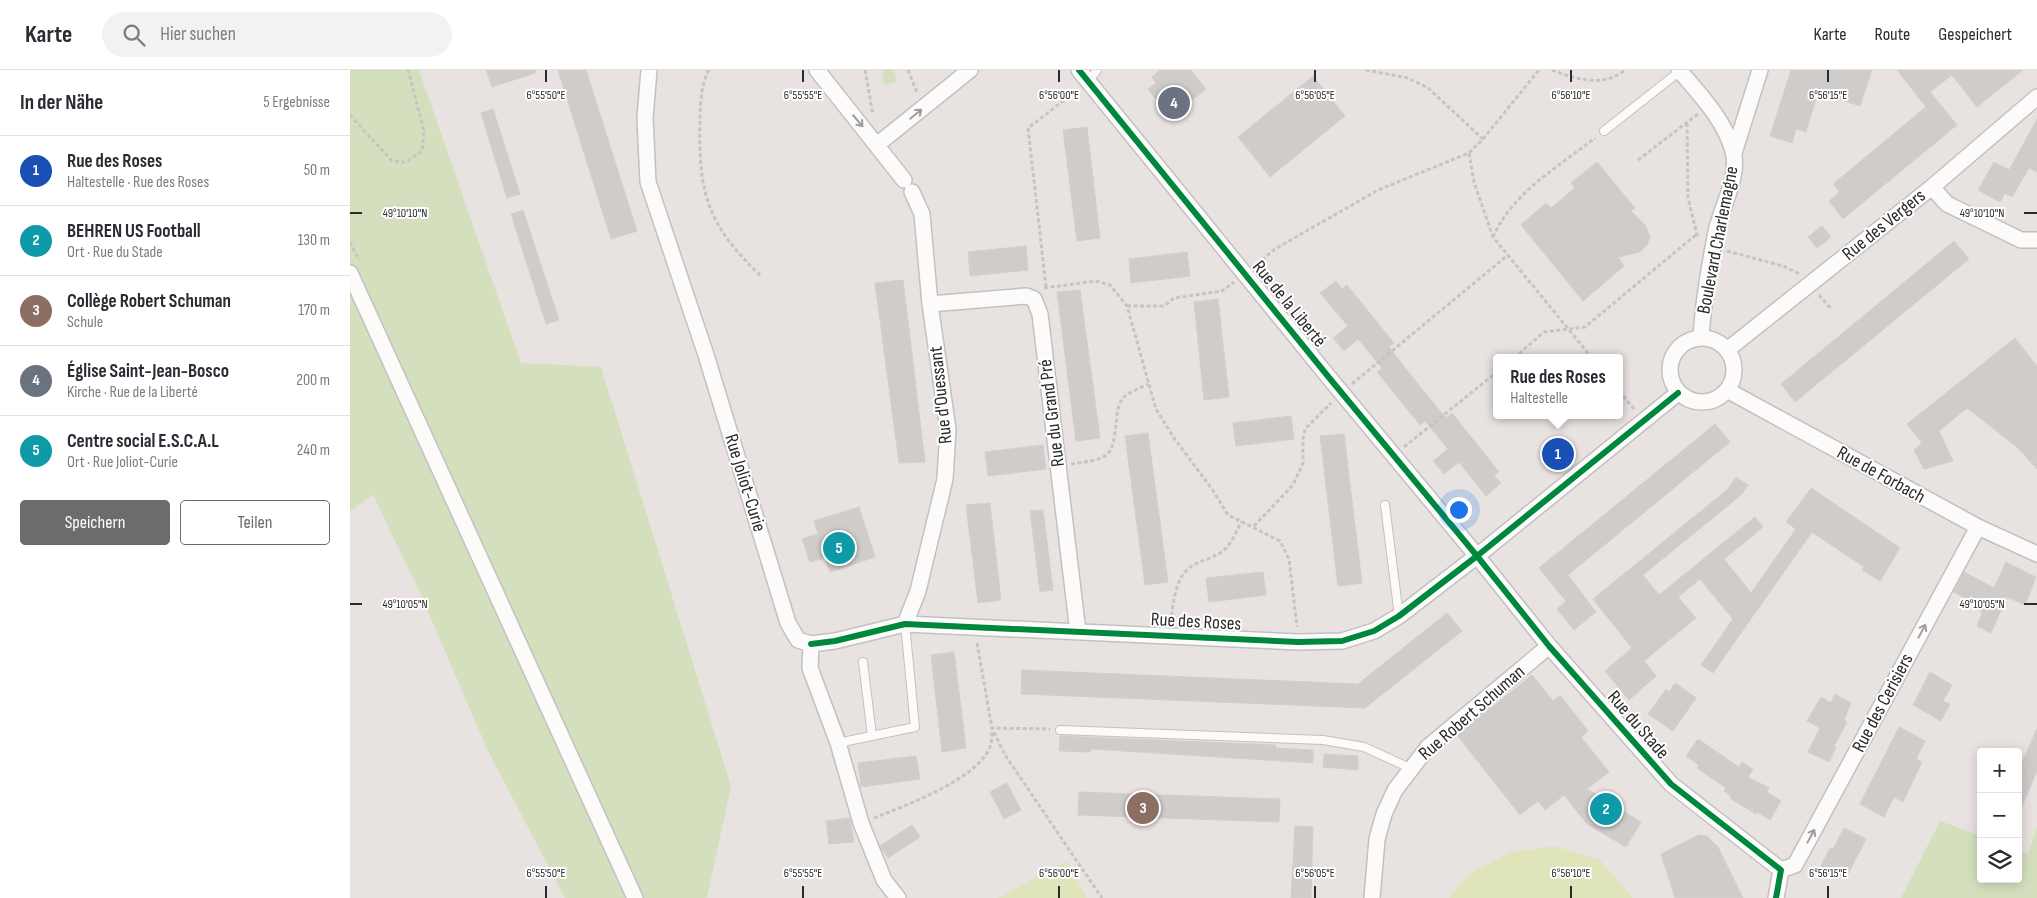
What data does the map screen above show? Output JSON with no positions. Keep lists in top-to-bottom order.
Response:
{
  "streets": {
    "street": [
      "Rue des Vergers",
      "Boulevard Charlemagne",
      "Rue de la Liberté",
      "Rue d'Ouessant",
      "Rue du Grand Pré",
      "Rue de Forbach",
      "Rue Joliot-Curie",
      "Rue des Roses",
      "Rue des Cerisiers",
      "Rue Robert Schuman",
      "Rue du Stade"
    ]
  },
  "crossings": [
    ["Rue des Vergers", "Boulevard Charlemagne"],
    ["Rue des Vergers", "Rue de Forbach"],
    ["Rue des Vergers", "Rue des Roses"],
    ["Boulevard Charlemagne", "Rue de Forbach"],
    ["Boulevard Charlemagne", "Rue des Roses"],
    ["Rue de la Liberté", "Rue des Roses"],
    ["Rue de la Liberté", "Rue du Stade"],
    ["Rue d'Ouessant", "Rue des Roses"],
    ["Rue du Grand Pré", "Rue des Roses"],
    ["Rue de Forbach", "Rue des Roses"],
    ["Rue de Forbach", "Rue des Cerisiers"],
    ["Rue Joliot-Curie", "Rue des Roses"],
    ["Rue des Roses", "Rue du Stade"],
    ["Rue des Cerisiers", "Rue du Stade"],
    ["Rue Robert Schuman", "Rue du Stade"]
  ],
  "one_way": ["Rue des Cerisiers"],
  "page": {
    "header": "Karte",
    "search": "Hier suchen",
    "nav": ["Karte", "Route", "Gespeichert"],
    "heading": ["In der Nähe", "5 Ergebnisse"],
    "pins": [
      "4",
      "1",
      "5",
      "3",
      "2"
    ],
    "list": [
      {
        "mark": "1",
        "name": "Rue des Roses",
        "note": "Haltestelle · Rue des Roses",
        "value": "50 m"
      },
      {
        "mark": "2",
        "name": "BEHREN US Football",
        "note": "Ort · Rue du Stade",
        "value": "130 m"
      },
      {
        "mark": "3",
        "name": "Collège Robert Schuman",
        "note": "Schule",
        "value": "170 m"
      },
      {
        "mark": "4",
        "name": "Église Saint-Jean-Bosco",
        "note": "Kirche · Rue de la Liberté",
        "value": "200 m"
      },
      {
        "mark": "5",
        "name": "Centre social E.S.C.A.L",
        "note": "Ort · Rue Joliot-Curie",
        "value": "240 m"
      }
    ],
    "popup": ["Rue des Roses", "Haltestelle"],
    "buttons": ["Speichern", "Teilen"],
    "map_buttons": ["+", "−"]
  },
  "coordinates": [
    "6°55'50\"E",
    "6°55'55\"E",
    "6°56'00\"E",
    "6°56'05\"E",
    "6°56'10\"E",
    "6°56'15\"E",
    "49°10'10\"N",
    "49°10'05\"N"
  ]
}
